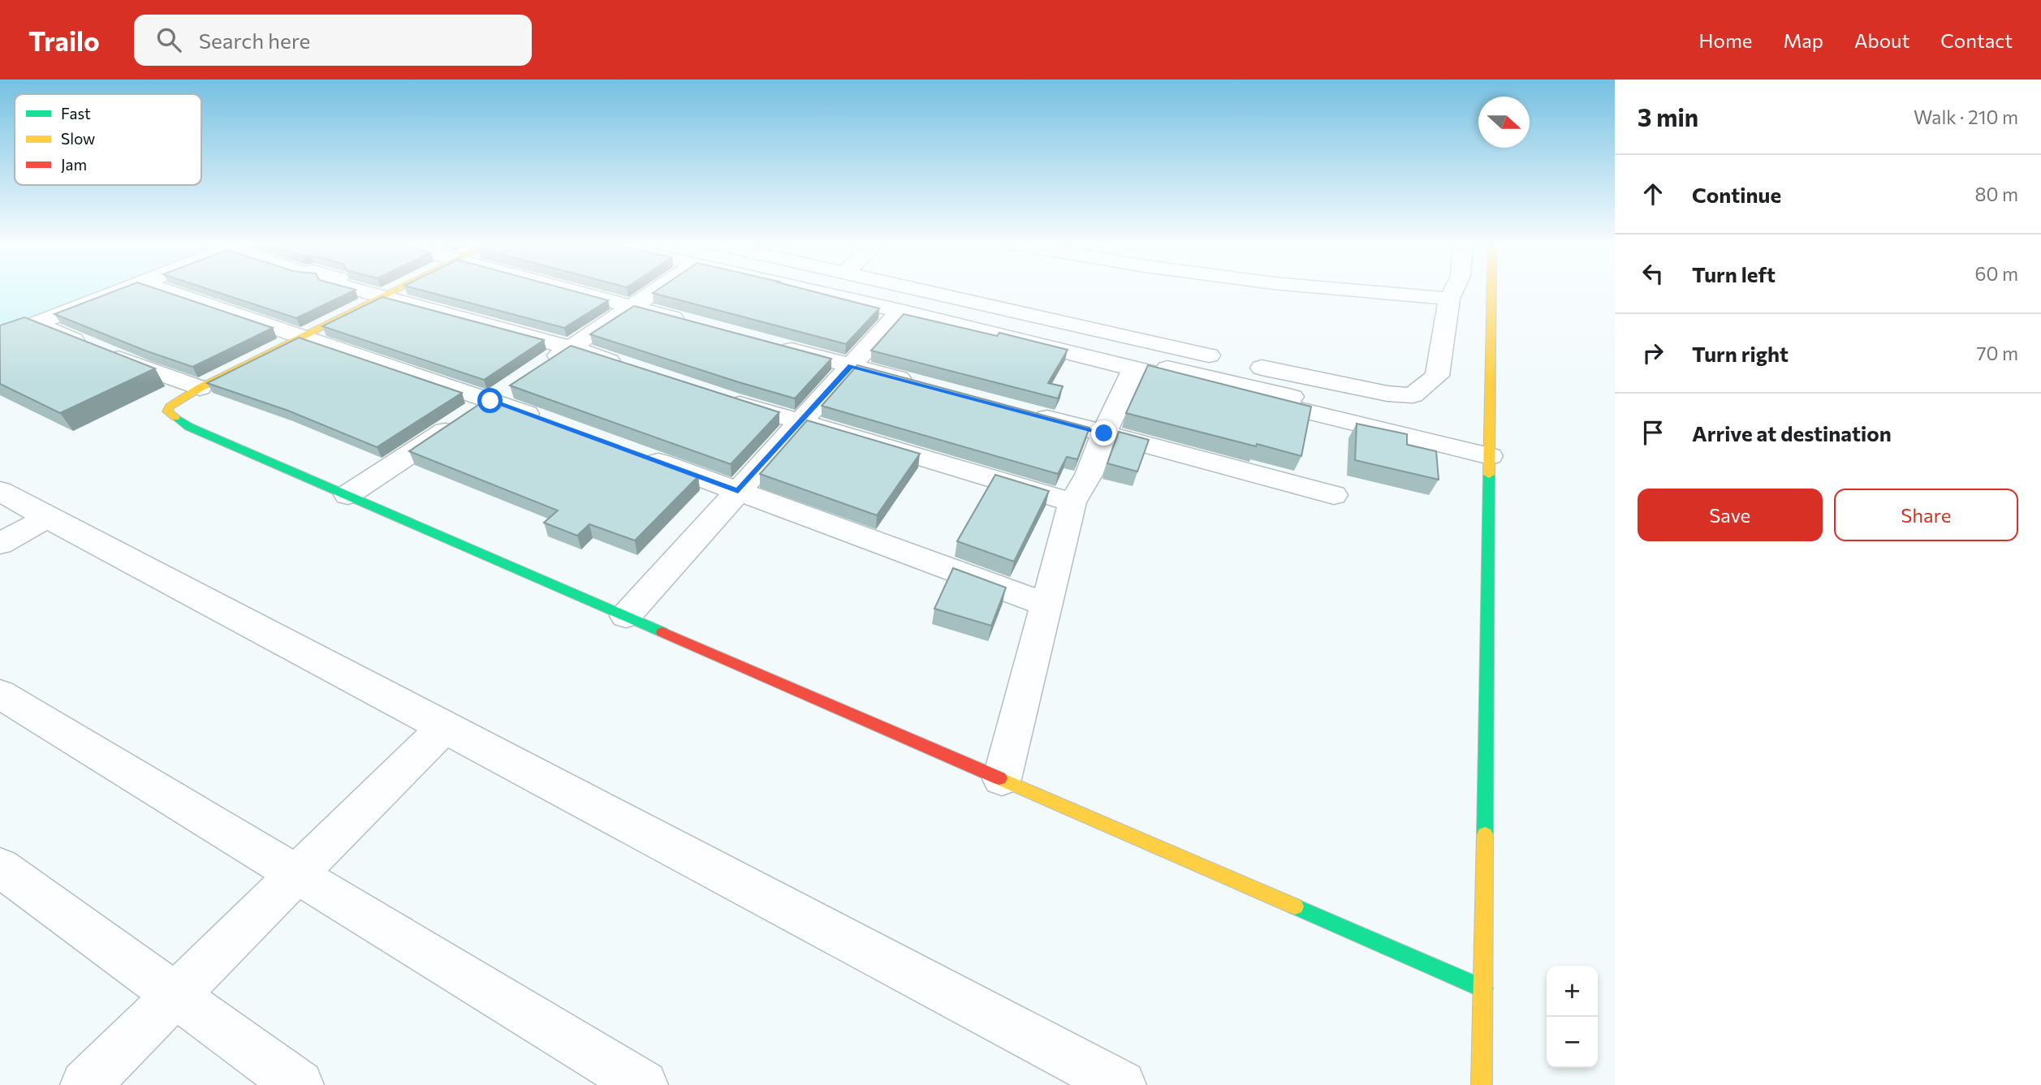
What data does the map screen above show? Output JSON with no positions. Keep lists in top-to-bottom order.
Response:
{
  "legend": ["Fast", "Slow", "Jam"],
  "north": "right",
  "page": {
    "header": "Trailo",
    "search": "Search here",
    "nav": [
      "Home",
      "Map",
      "About",
      "Contact"
    ],
    "heading": ["3 min", "Walk · 210 m"],
    "list": [
      ["Continue", "80 m"],
      ["Turn left", "60 m"],
      ["Turn right", "70 m"],
      "Arrive at destination"
    ],
    "buttons": ["Save", "Share"],
    "map_buttons": ["+", "−"]
  }
}
